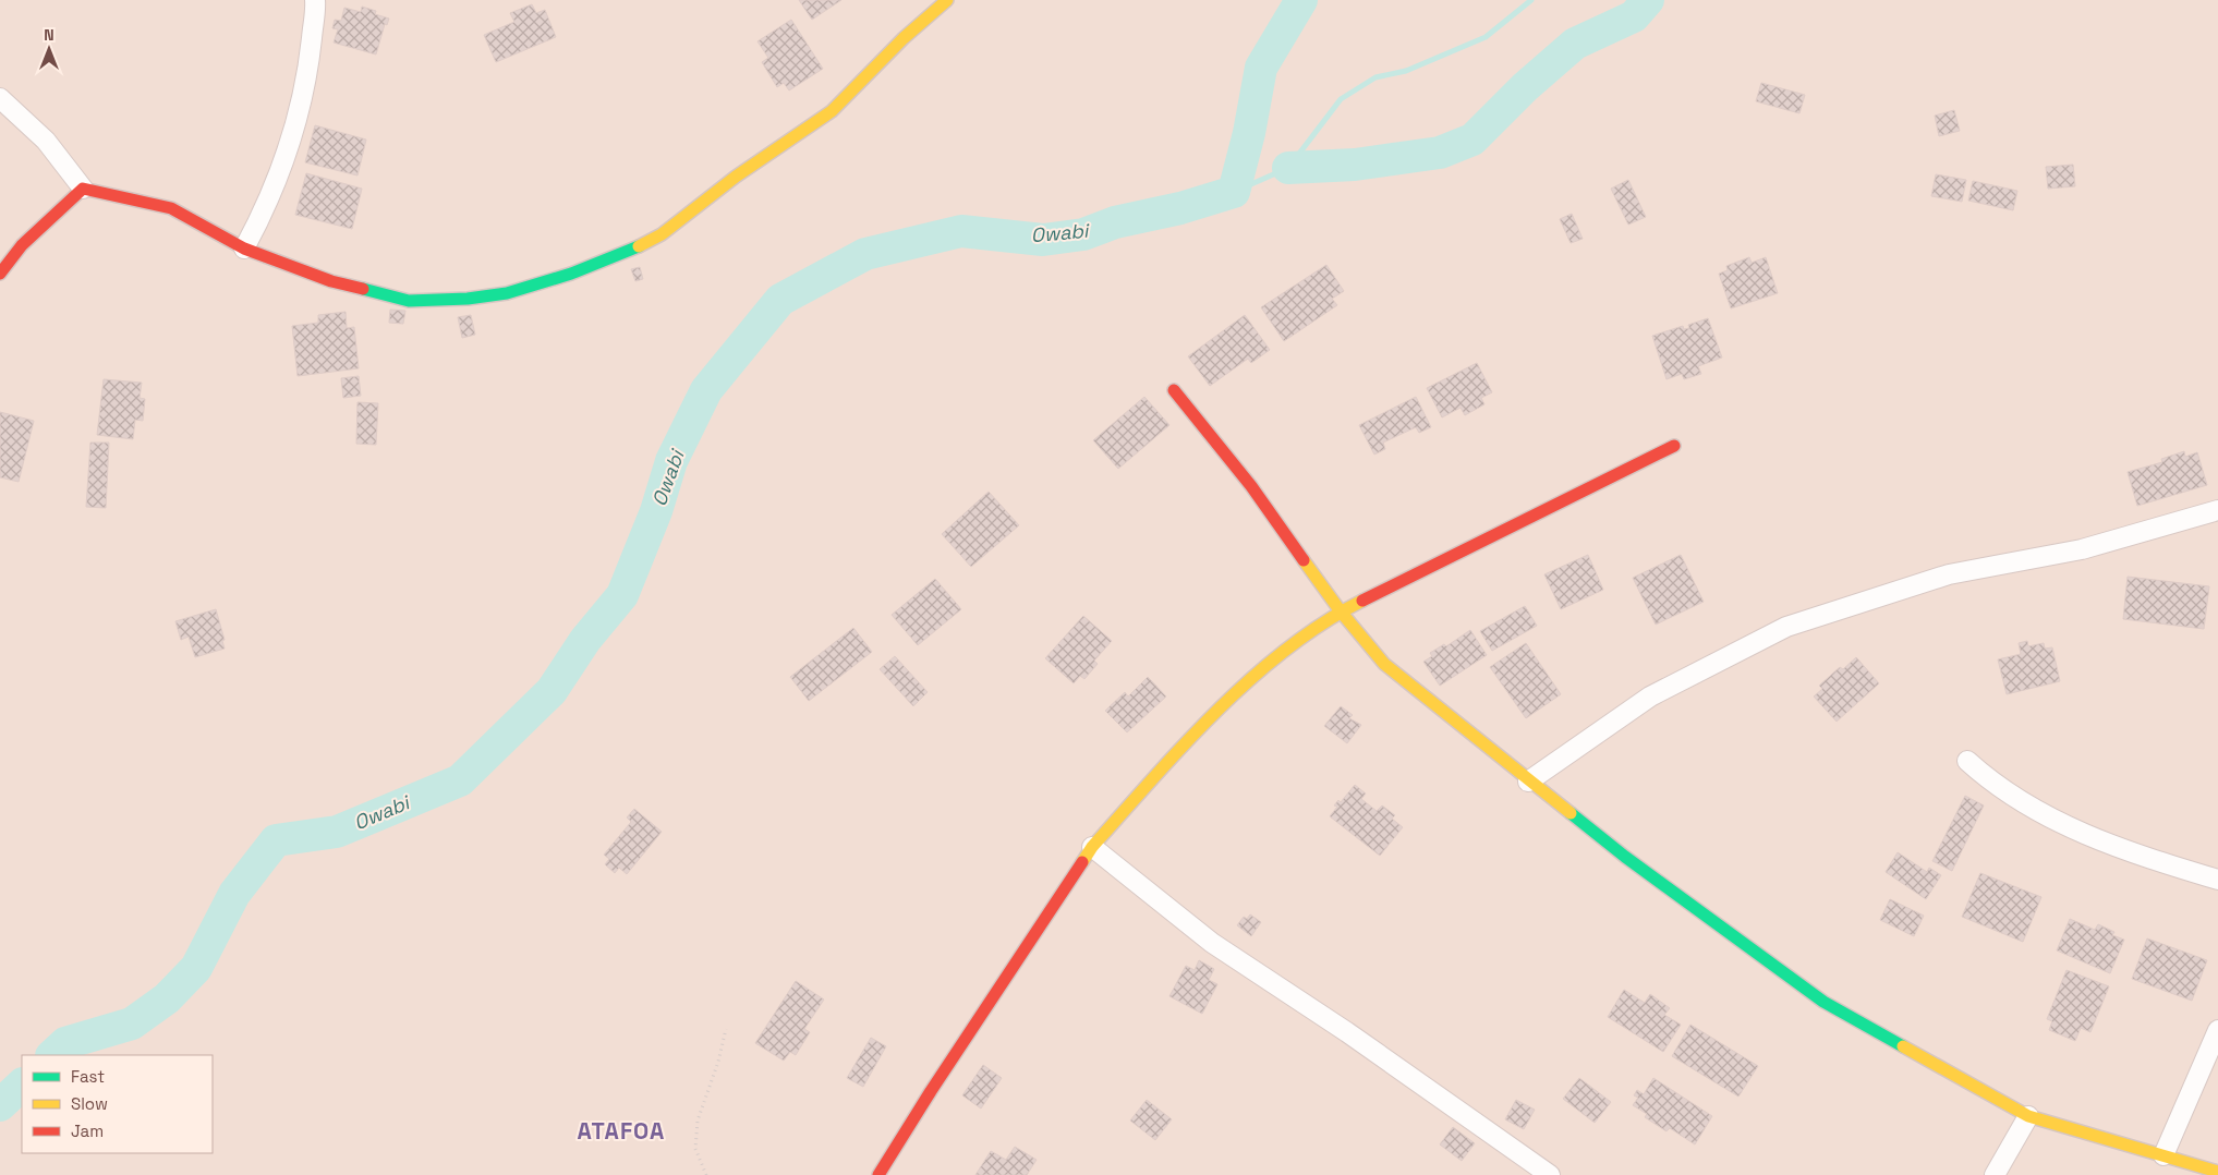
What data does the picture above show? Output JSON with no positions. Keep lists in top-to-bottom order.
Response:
{
  "districts": ["ATAFOA"],
  "water": ["Owabi"],
  "legend": ["Fast", "Slow", "Jam"],
  "north": "top"
}
